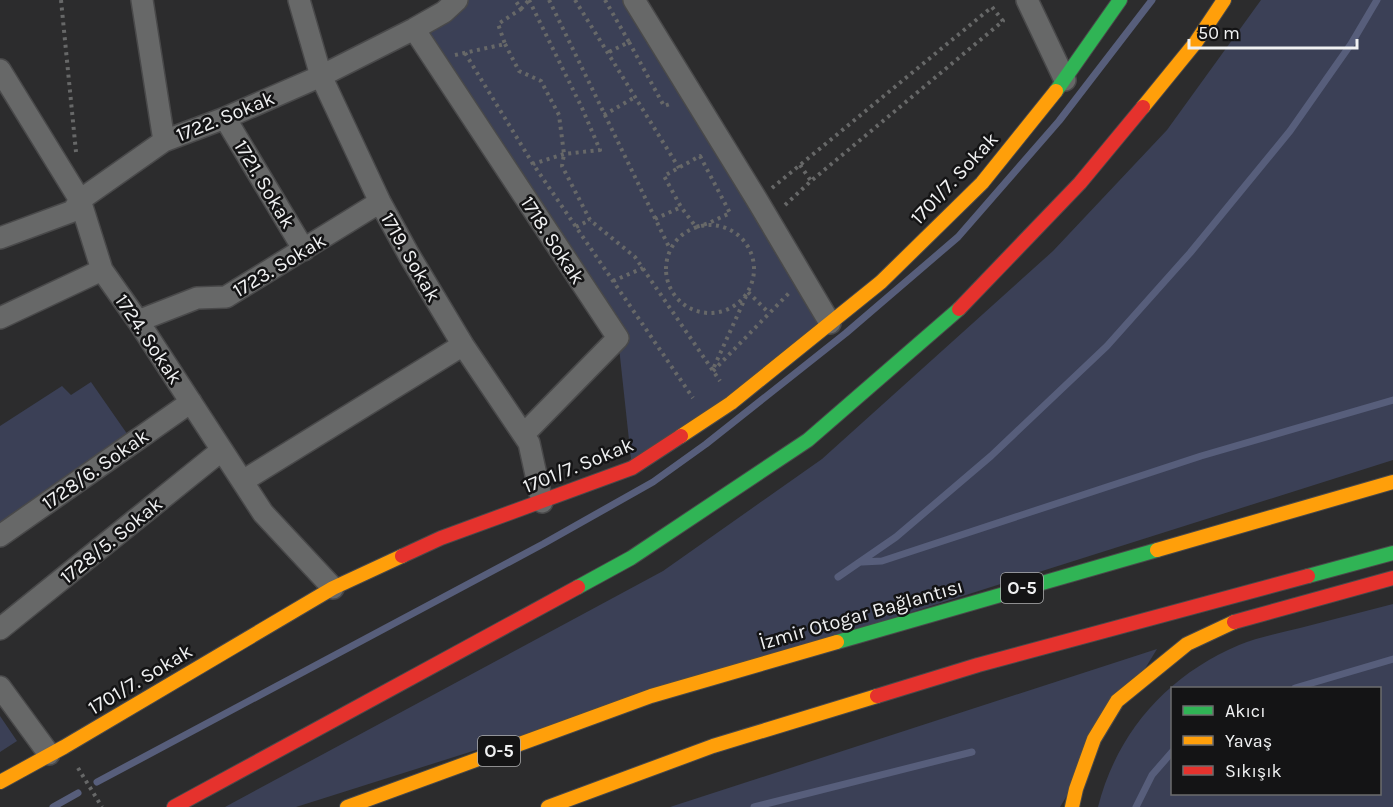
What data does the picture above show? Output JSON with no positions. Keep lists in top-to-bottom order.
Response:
{
  "streets": {
    "main road": ["1701/7. Sokak", "O-5", "İzmir Otogar Bağlantısı"],
    "street": [
      "1722. Sokak",
      "1721. Sokak",
      "1718. Sokak",
      "1719. Sokak",
      "1723. Sokak",
      "1724. Sokak",
      "1728/6. Sokak",
      "1728/5. Sokak"
    ]
  },
  "crossings": [
    ["1722. Sokak", "1721. Sokak"],
    ["1722. Sokak", "1718. Sokak"],
    ["1722. Sokak", "1719. Sokak"],
    ["1722. Sokak", "1724. Sokak"],
    ["1701/7. Sokak", "1719. Sokak"],
    ["1701/7. Sokak", "1724. Sokak"],
    ["1721. Sokak", "1723. Sokak"],
    ["1718. Sokak", "1719. Sokak"],
    ["1719. Sokak", "1723. Sokak"],
    ["1723. Sokak", "1724. Sokak"],
    ["1724. Sokak", "1728/6. Sokak"],
    ["1724. Sokak", "1728/5. Sokak"]
  ],
  "legend": ["Akıcı", "Yavaş", "Sıkışık"],
  "scale_bar": "50 m"
}
